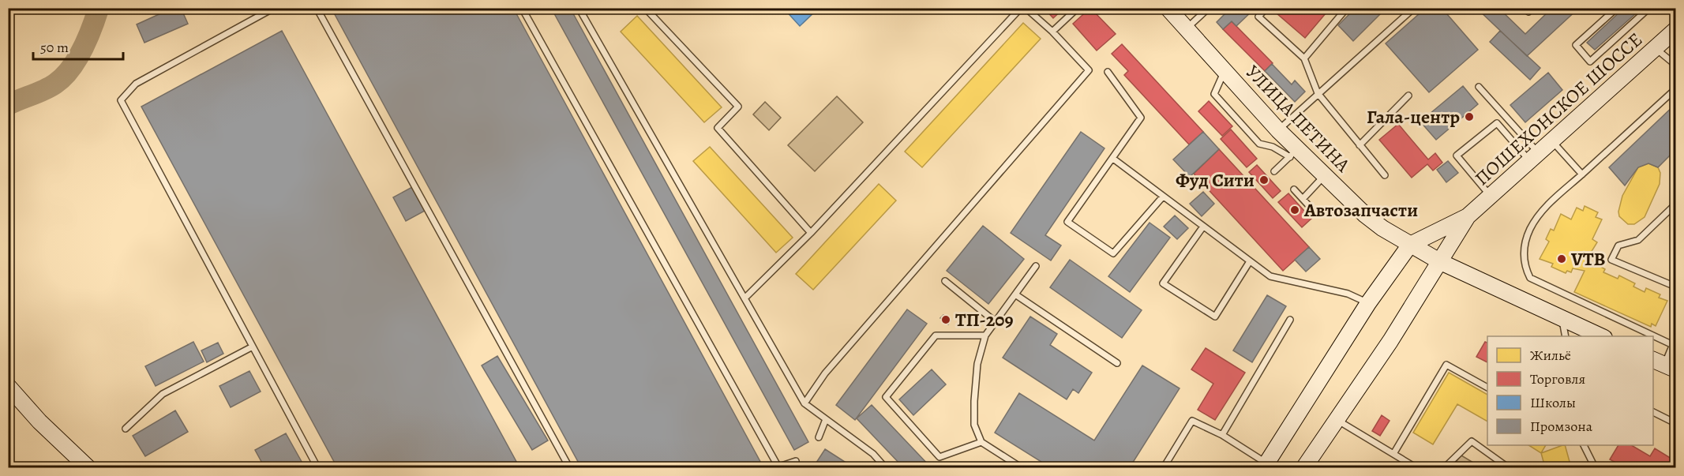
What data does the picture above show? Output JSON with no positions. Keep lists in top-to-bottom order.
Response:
{
  "streets": {
    "main road": ["ПОШЕХОНСКОЕ ШОССЕ", "УЛИЦА ПЕТИНА"]
  },
  "crossings": [
    ["ПОШЕХОНСКОЕ ШОССЕ", "УЛИЦА ПЕТИНА"]
  ],
  "places": [
    "Гала-центр",
    "Фуд Сити",
    "Автозапчасти",
    "VTB",
    "ТП-209"
  ],
  "legend": [
    "Жильё",
    "Торговля",
    "Школы",
    "Промзона"
  ],
  "scale_bar": "50 m"
}
